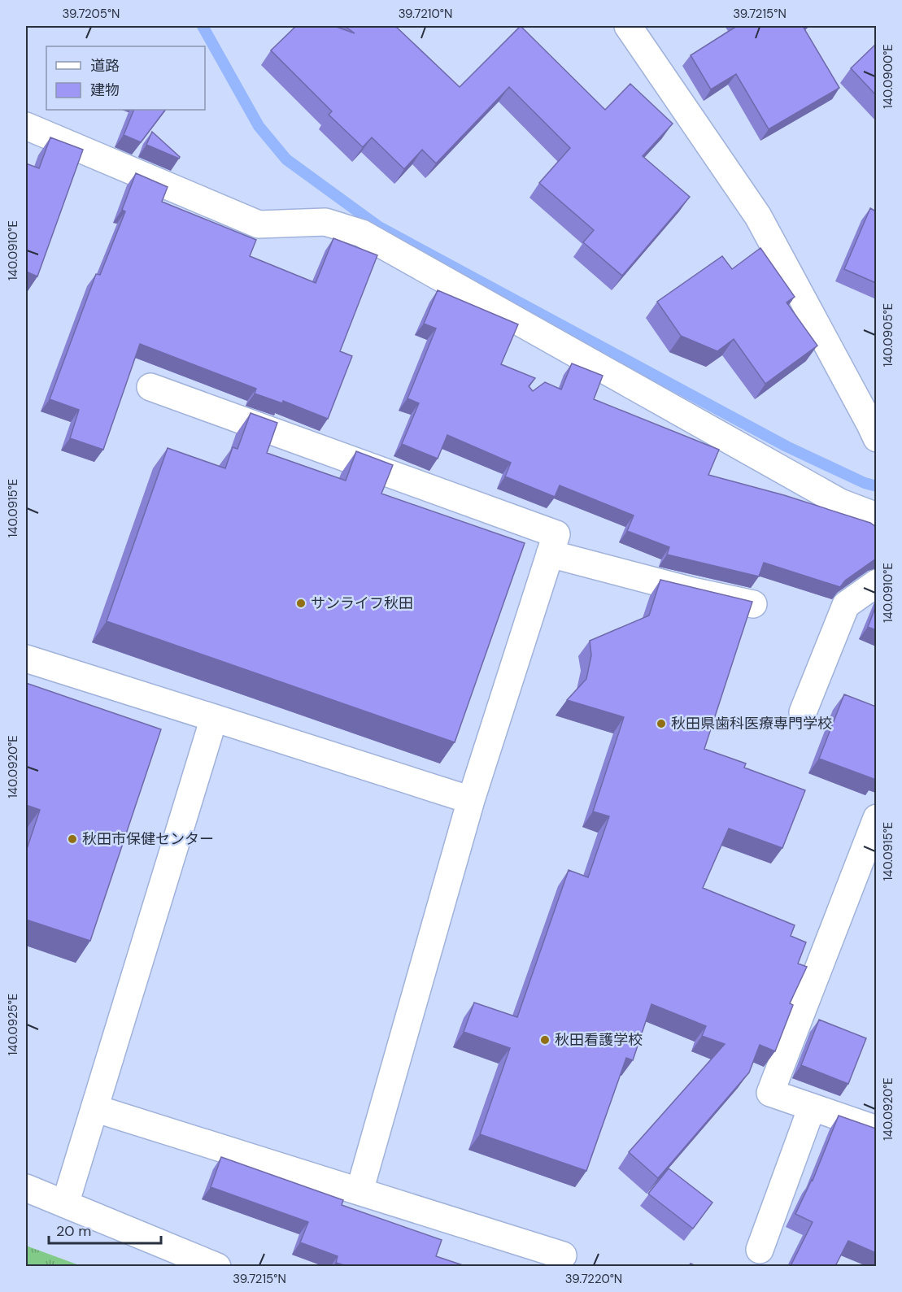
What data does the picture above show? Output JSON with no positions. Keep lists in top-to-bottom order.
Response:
{
  "places": [
    "サンライフ秋田",
    "秋田県歯科医療専門学校",
    "秋田市保健センター",
    "秋田看護学校"
  ],
  "legend": ["道路", "建物"],
  "scale_bar": "20 m",
  "coordinates": [
    "39.7205°N",
    "39.7210°N",
    "39.7215°N",
    "140.0900°E",
    "140.0910°E",
    "140.0905°E",
    "140.0915°E",
    "140.0920°E",
    "140.0925°E",
    "39.7220°N"
  ]
}
